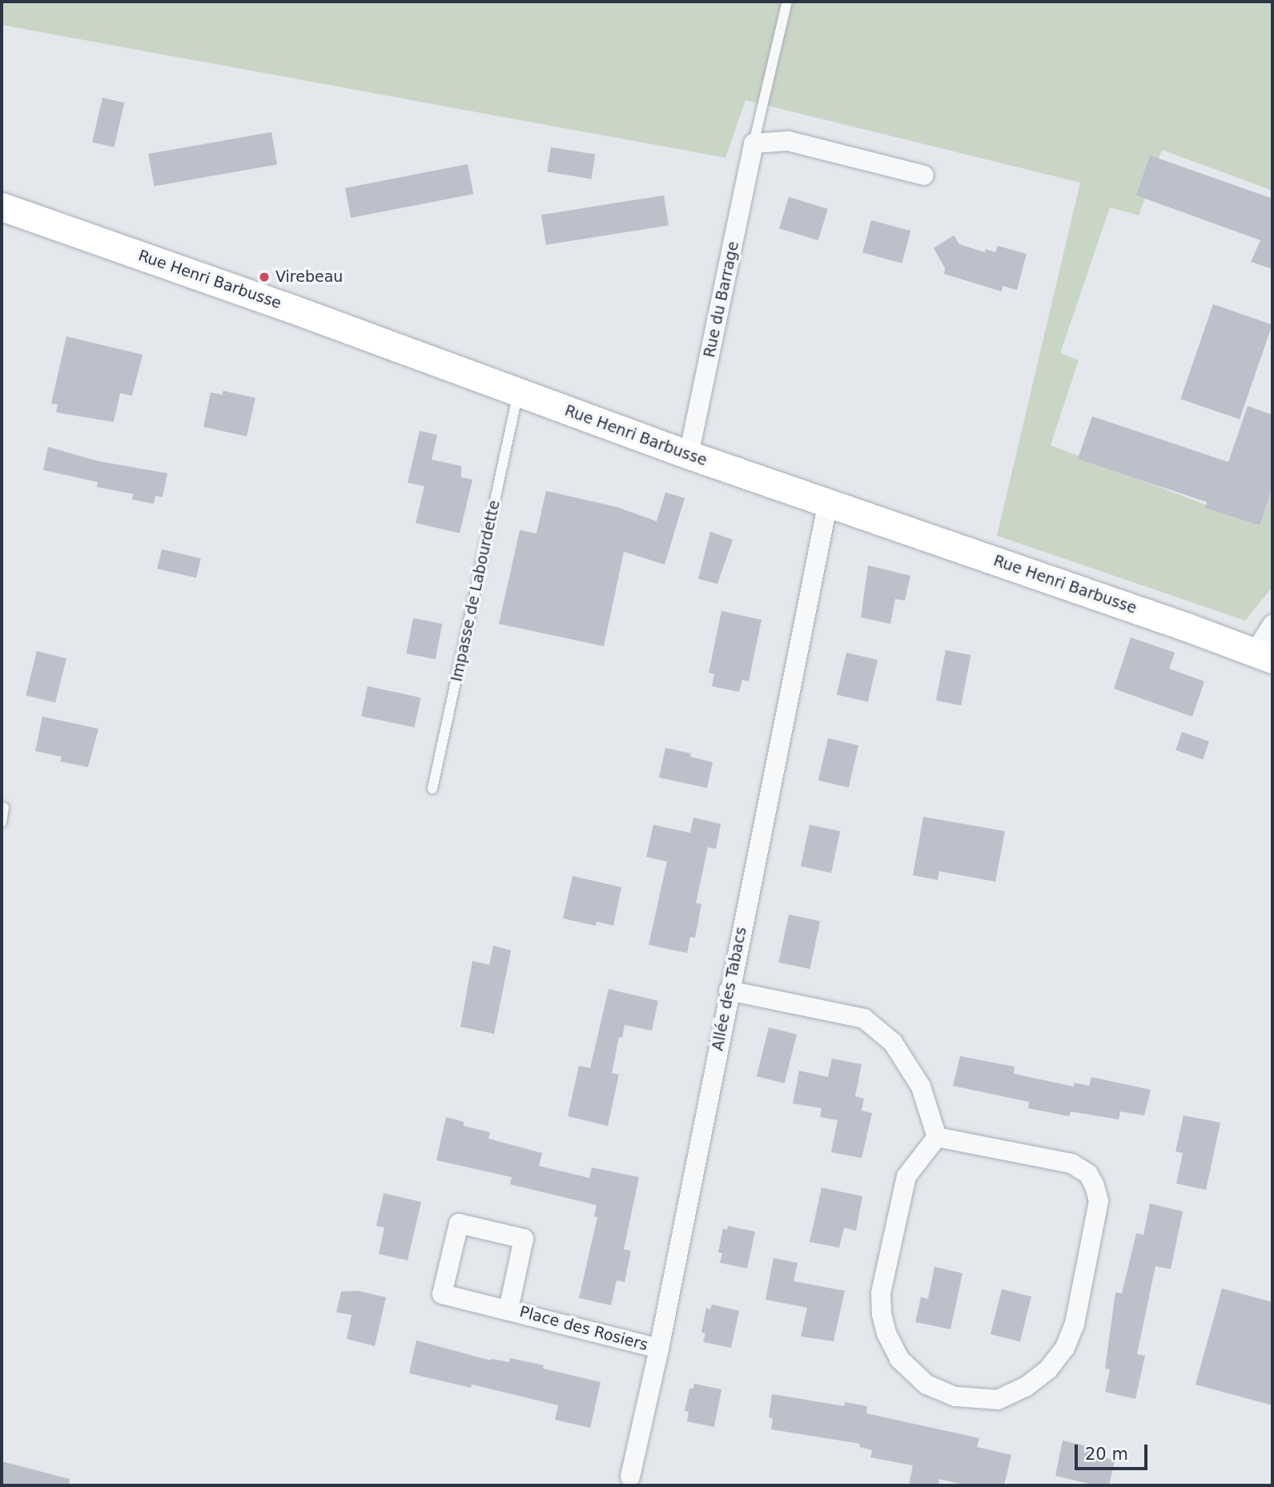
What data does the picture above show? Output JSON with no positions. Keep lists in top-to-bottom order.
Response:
{
  "streets": {
    "main road": ["Rue Henri Barbusse"],
    "street": ["Rue du Barrage", "Allée des Tabacs", "Place des Rosiers"],
    "lane": ["Impasse de Labourdette"]
  },
  "crossings": [
    ["Rue Henri Barbusse", "Rue du Barrage"],
    ["Rue Henri Barbusse", "Impasse de Labourdette"],
    ["Rue Henri Barbusse", "Allée des Tabacs"],
    ["Allée des Tabacs", "Place des Rosiers"]
  ],
  "places": ["Virebeau"],
  "scale_bar": "20 m"
}
